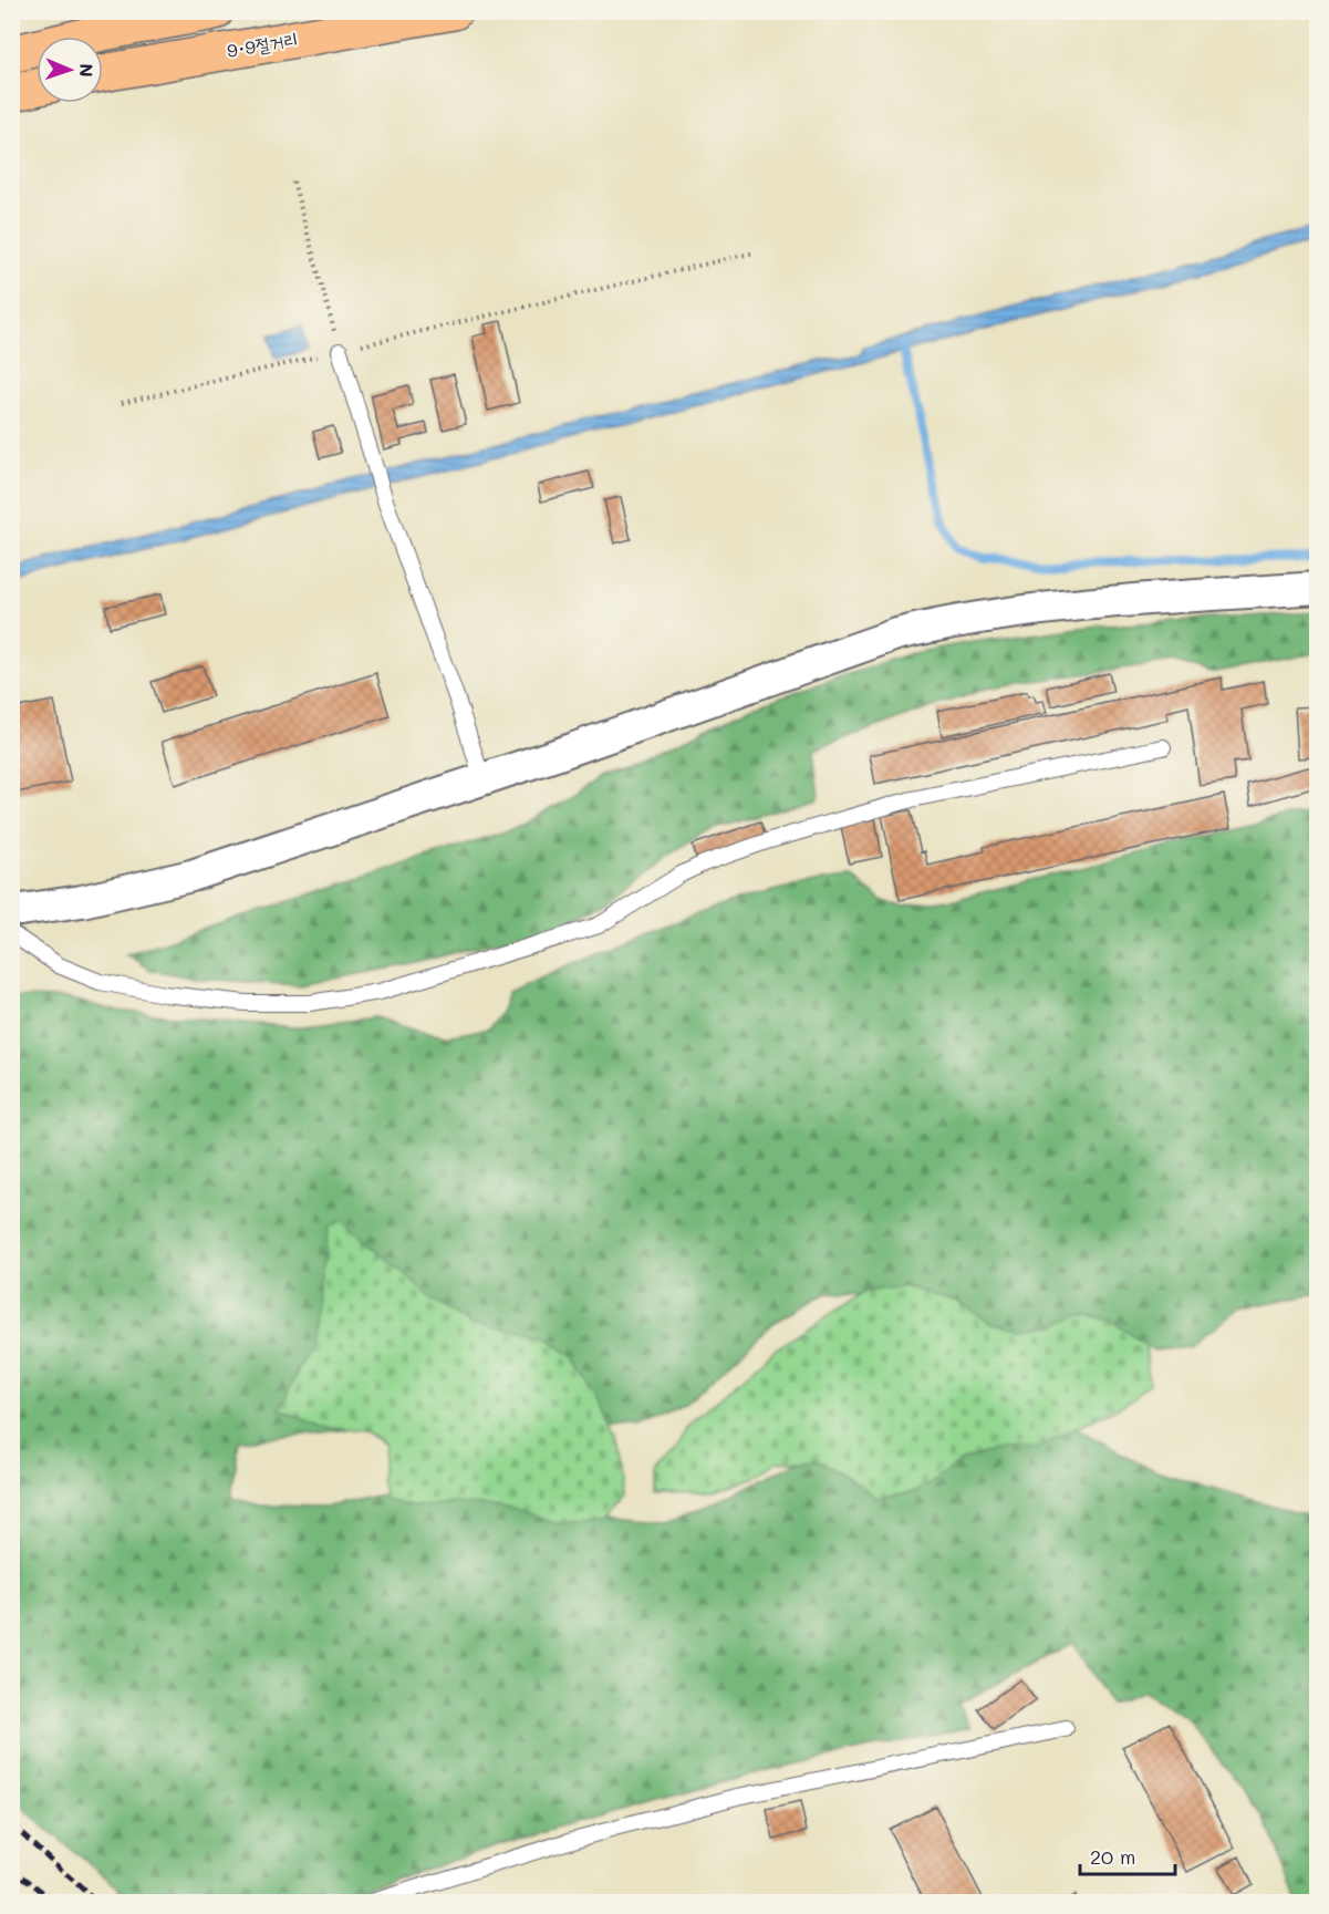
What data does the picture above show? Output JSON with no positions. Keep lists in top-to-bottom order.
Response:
{
  "streets": {
    "highway": ["9·9절거리"]
  },
  "scale_bar": "20 m",
  "north": "right"
}
